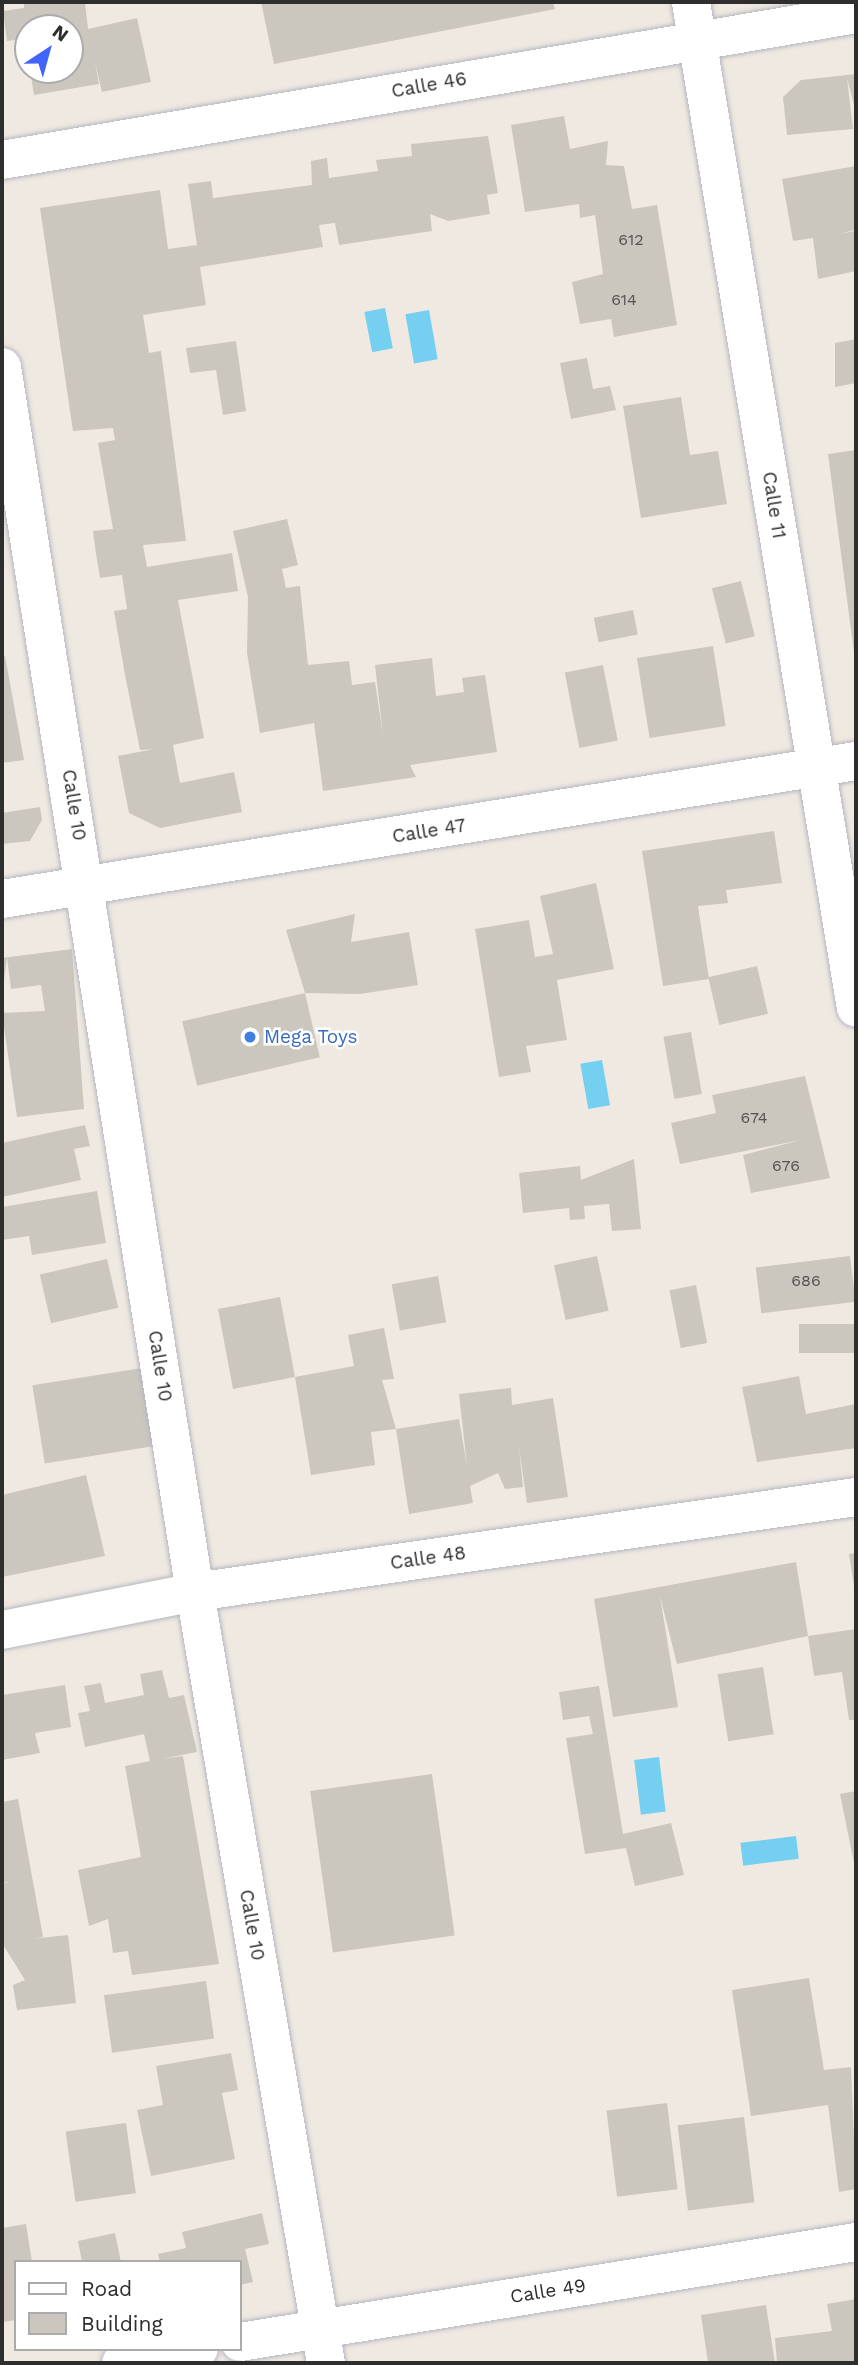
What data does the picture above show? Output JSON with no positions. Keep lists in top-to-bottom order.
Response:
{
  "streets": {
    "street": [
      "Calle 46",
      "Calle 11",
      "Calle 10",
      "Calle 47",
      "Calle 48",
      "Calle 49"
    ]
  },
  "crossings": [
    ["Calle 46", "Calle 11"],
    ["Calle 11", "Calle 47"],
    ["Calle 10", "Calle 47"],
    ["Calle 10", "Calle 48"],
    ["Calle 10", "Calle 49"]
  ],
  "places": ["Mega Toys"],
  "house_numbers": [
    "612",
    "614",
    "674",
    "676",
    "686"
  ],
  "legend": ["Road", "Building"],
  "north": "top right"
}
